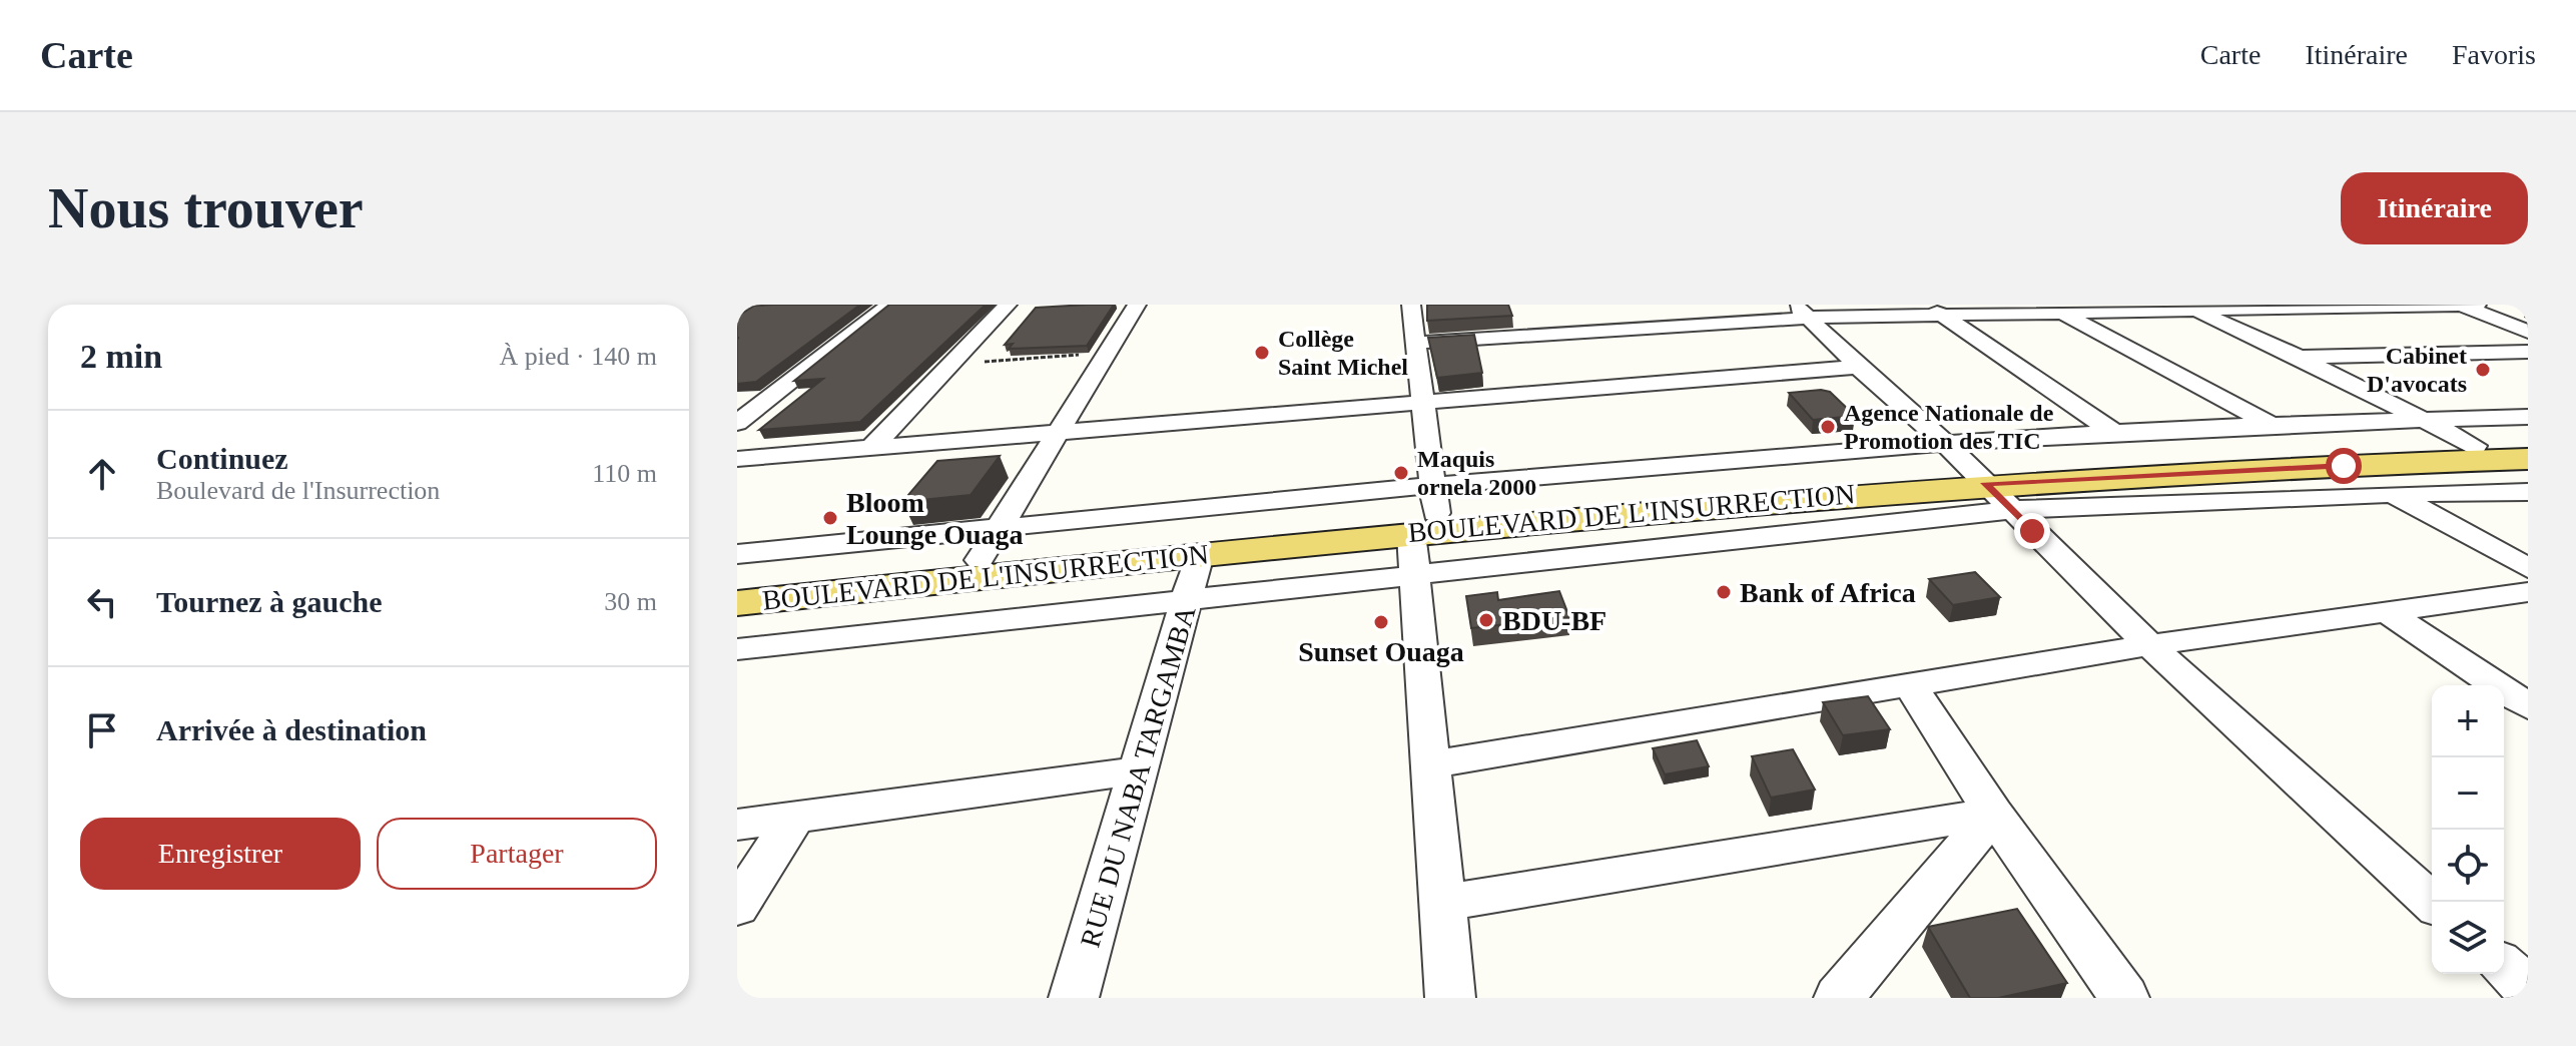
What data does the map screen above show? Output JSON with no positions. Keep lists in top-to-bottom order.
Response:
{
  "streets": {
    "main road": ["BOULEVARD DE L'INSURRECTION"],
    "street": ["RUE DU NABA TARGAMBA"]
  },
  "crossings": [
    ["BOULEVARD DE L'INSURRECTION", "RUE DU NABA TARGAMBA"]
  ],
  "places": [
    "Collège Saint Michel",
    "Cabinet D'avocats",
    "Agence Nationale de Promotion des TIC",
    "Maquis ornela 2000",
    "Bloom Lounge Ouaga",
    "Bank of Africa",
    "BDU-BF",
    "Sunset Ouaga"
  ],
  "page": {
    "header": "Carte",
    "nav": ["Carte", "Itinéraire", "Favoris"],
    "buttons": [
      "Itinéraire",
      ["Enregistrer", "Partager"]
    ],
    "title": "Nous trouver",
    "heading": ["2 min", "À pied · 140 m"],
    "list": [
      ["Continuez", "Boulevard de l'Insurrection", "110 m"],
      ["Tournez à gauche", "30 m"],
      "Arrivée à destination"
    ],
    "map_buttons": ["+", "−"]
  }
}
